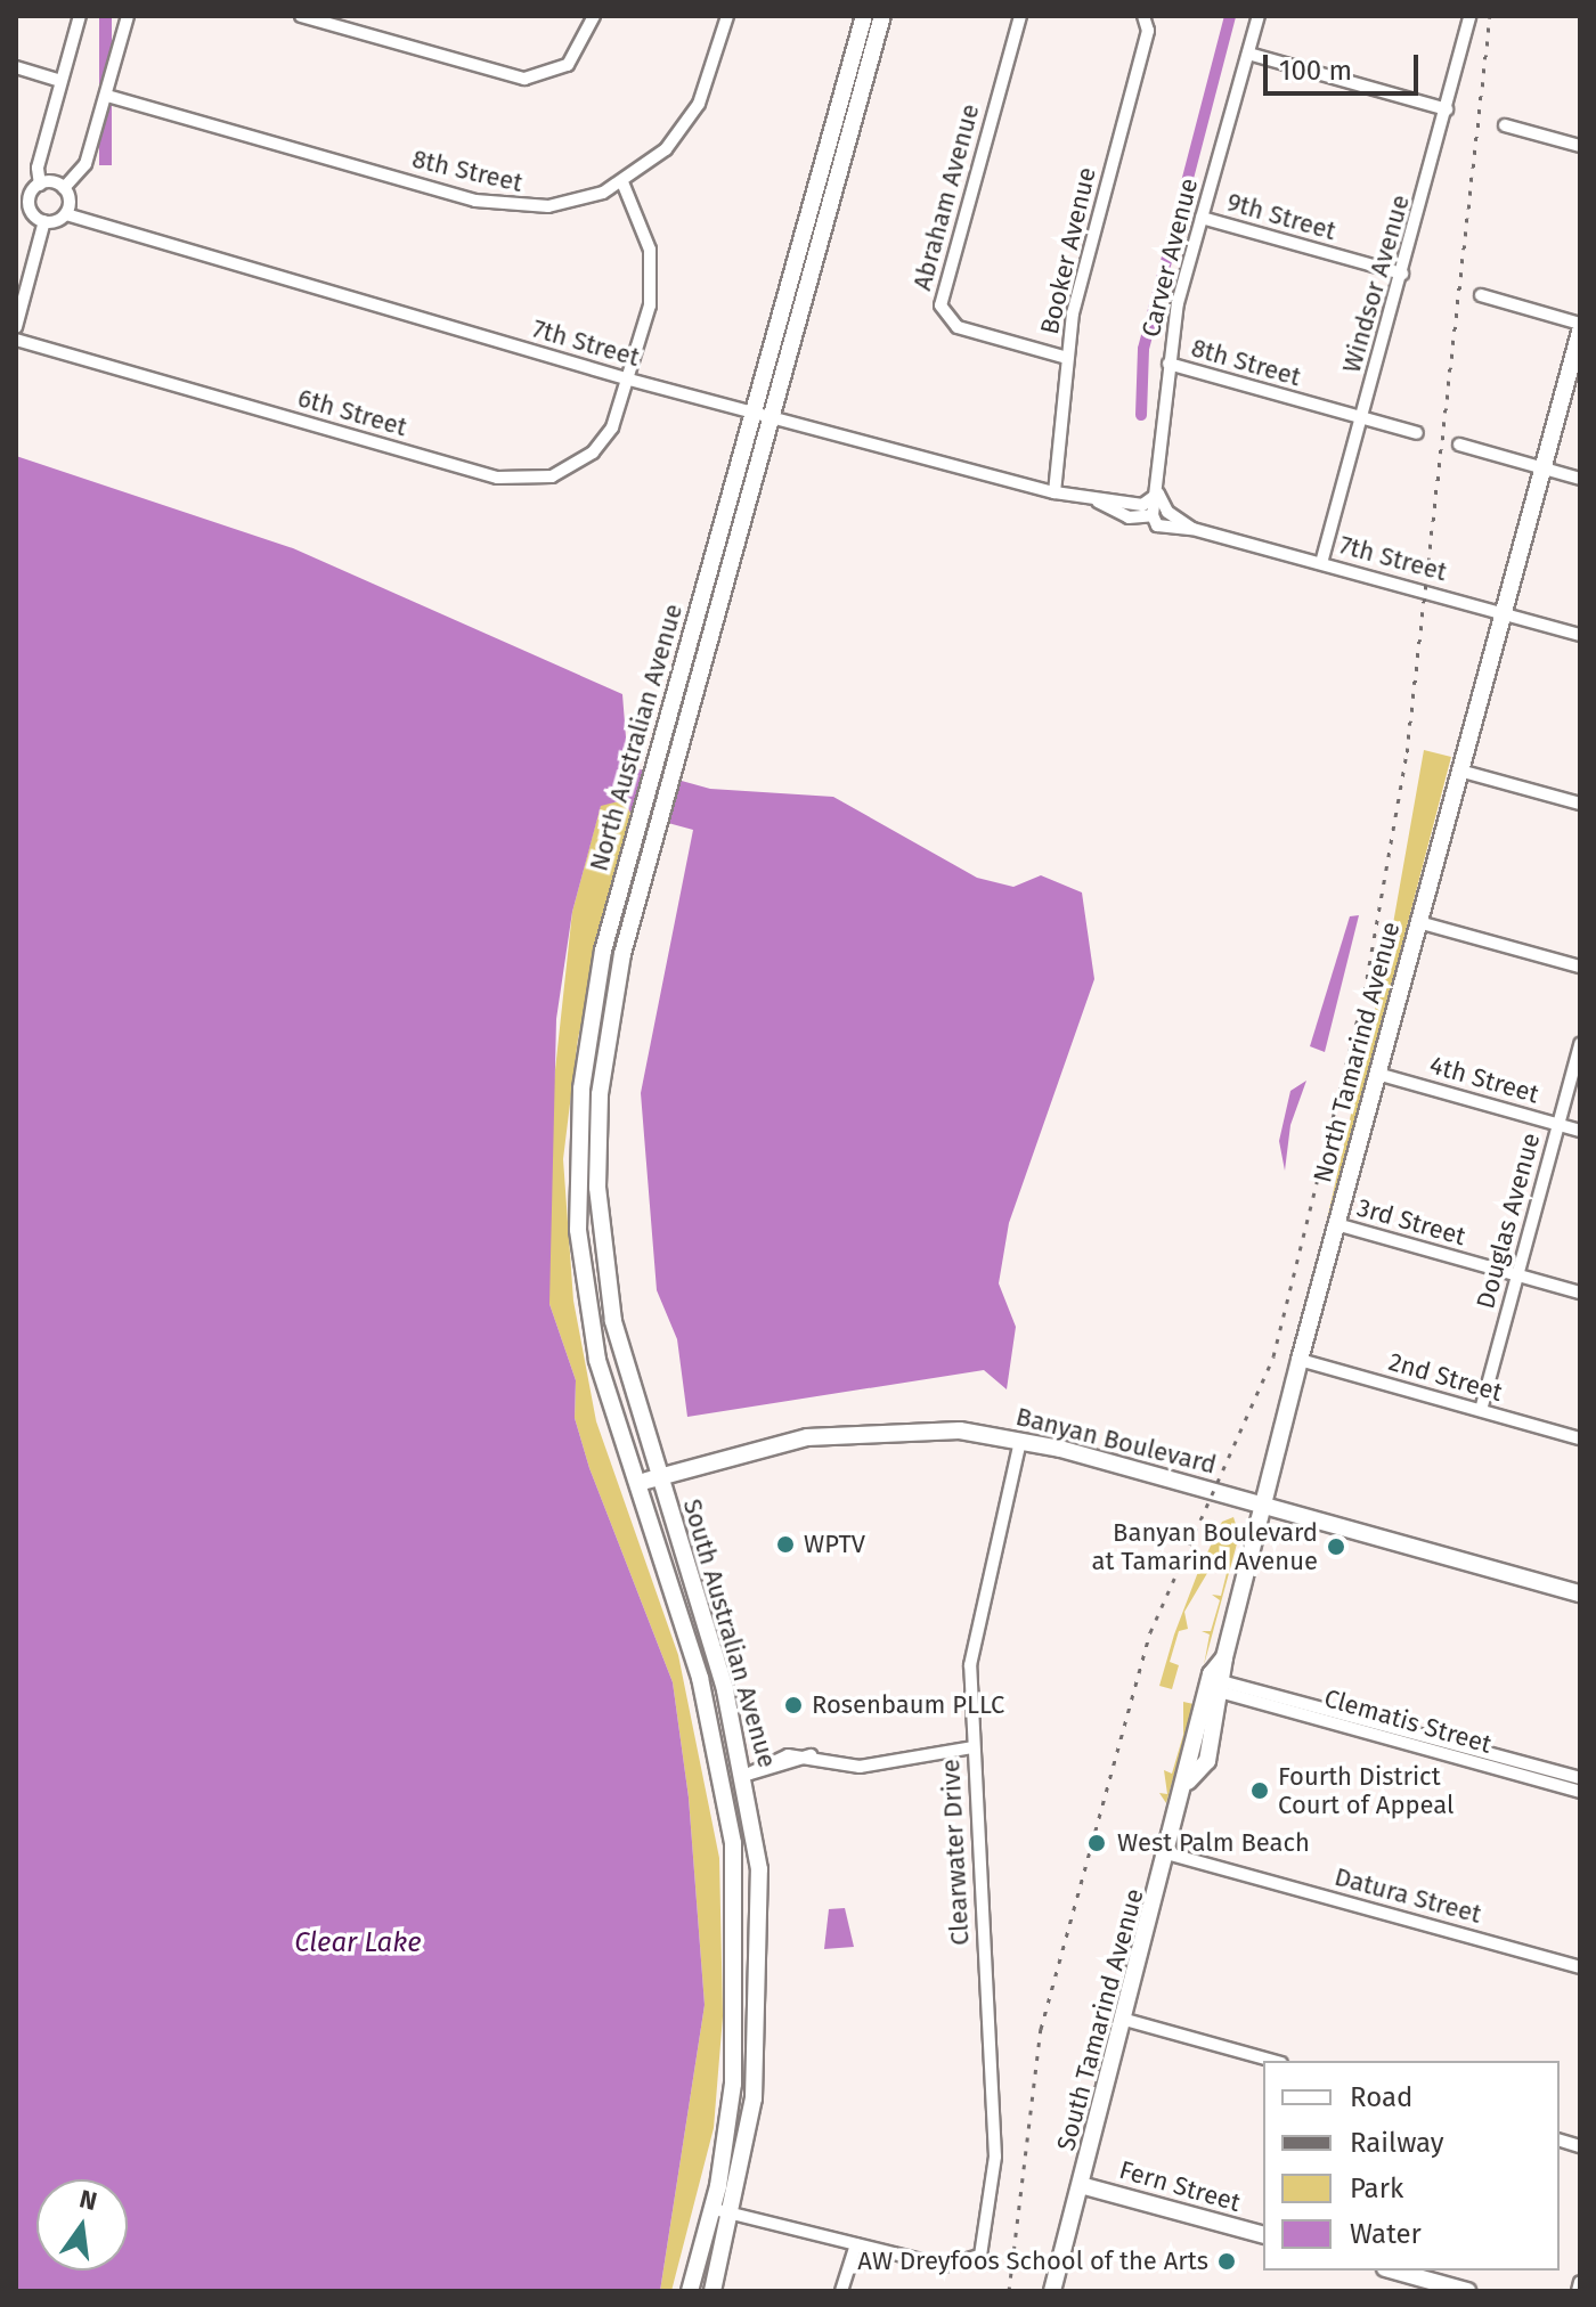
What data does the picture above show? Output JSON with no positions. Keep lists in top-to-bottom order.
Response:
{
  "streets": {
    "main road": [
      "North Australian Avenue",
      "North Tamarind Avenue",
      "Banyan Boulevard",
      "South Australian Avenue",
      "South Tamarind Avenue",
      "Fern Street"
    ],
    "street": [
      "8th Street",
      "Abraham Avenue",
      "9th Street",
      "Booker Avenue",
      "Carver Avenue",
      "Windsor Avenue",
      "7th Street",
      "6th Street",
      "4th Street",
      "Douglas Avenue",
      "3rd Street",
      "2nd Street",
      "Clematis Street",
      "Clearwater Drive",
      "Datura Street"
    ]
  },
  "crossings": [
    ["8th Street", "Carver Avenue"],
    ["8th Street", "Windsor Avenue"],
    ["8th Street", "6th Street"],
    ["Abraham Avenue", "Booker Avenue"],
    ["9th Street", "Carver Avenue"],
    ["9th Street", "Windsor Avenue"],
    ["Booker Avenue", "7th Street"],
    ["Carver Avenue", "7th Street"],
    ["Windsor Avenue", "7th Street"],
    ["7th Street", "6th Street"],
    ["7th Street", "North Australian Avenue"],
    ["7th Street", "North Tamarind Avenue"],
    ["North Australian Avenue", "Banyan Boulevard"],
    ["North Australian Avenue", "South Australian Avenue"],
    ["North Tamarind Avenue", "4th Street"],
    ["North Tamarind Avenue", "3rd Street"],
    ["North Tamarind Avenue", "2nd Street"],
    ["North Tamarind Avenue", "Banyan Boulevard"],
    ["North Tamarind Avenue", "Clematis Street"],
    ["North Tamarind Avenue", "South Tamarind Avenue"],
    ["4th Street", "Douglas Avenue"],
    ["Douglas Avenue", "3rd Street"],
    ["Douglas Avenue", "2nd Street"],
    ["Banyan Boulevard", "South Australian Avenue"],
    ["Banyan Boulevard", "Clearwater Drive"],
    ["Clematis Street", "South Tamarind Avenue"],
    ["Datura Street", "South Tamarind Avenue"],
    ["South Tamarind Avenue", "Fern Street"]
  ],
  "water": ["Clear Lake"],
  "places": [
    "WPTV",
    "Banyan Boulevard at Tamarind Avenue",
    "Rosenbaum PLLC",
    "Fourth District Court of Appeal",
    "West Palm Beach",
    "AW Dreyfoos School of the Arts"
  ],
  "legend": [
    "Road",
    "Railway",
    "Park",
    "Water"
  ],
  "scale_bar": "100 m",
  "north": "top"
}
